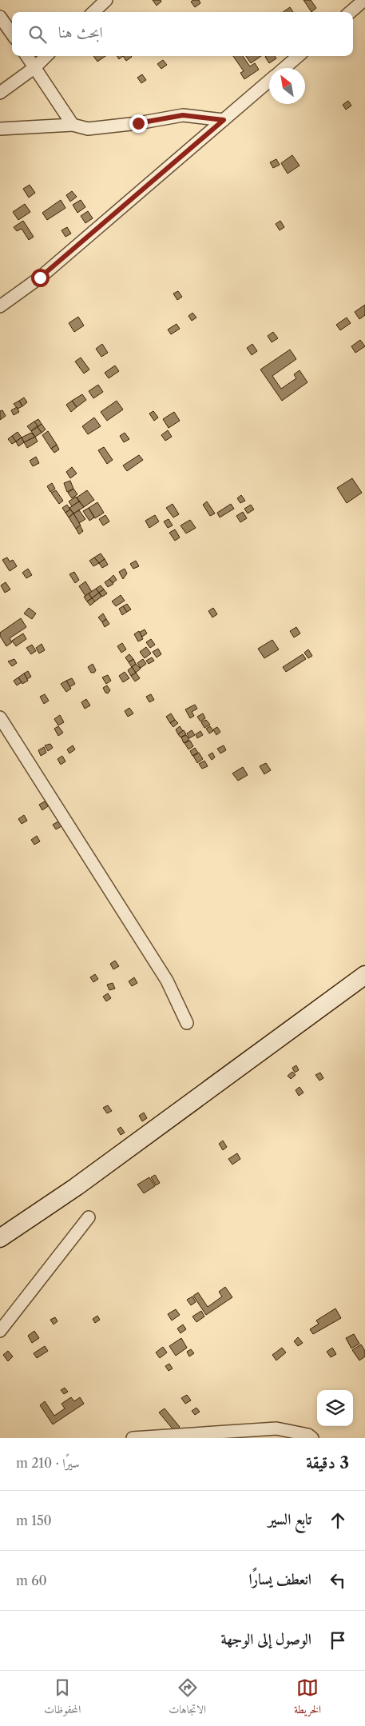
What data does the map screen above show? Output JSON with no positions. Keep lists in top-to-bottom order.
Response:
{
  "north": "top left",
  "page": {
    "search": "ابحث هنا",
    "heading": ["3 دقيقة", "سيرًا · 210 m"],
    "list": [
      ["تابع السير", "150 m"],
      ["انعطف يسارًا", "60 m"],
      "الوصول إلى الوجهة"
    ],
    "nav": ["الخريطة", "الاتجاهات", "المحفوظات"]
  }
}
